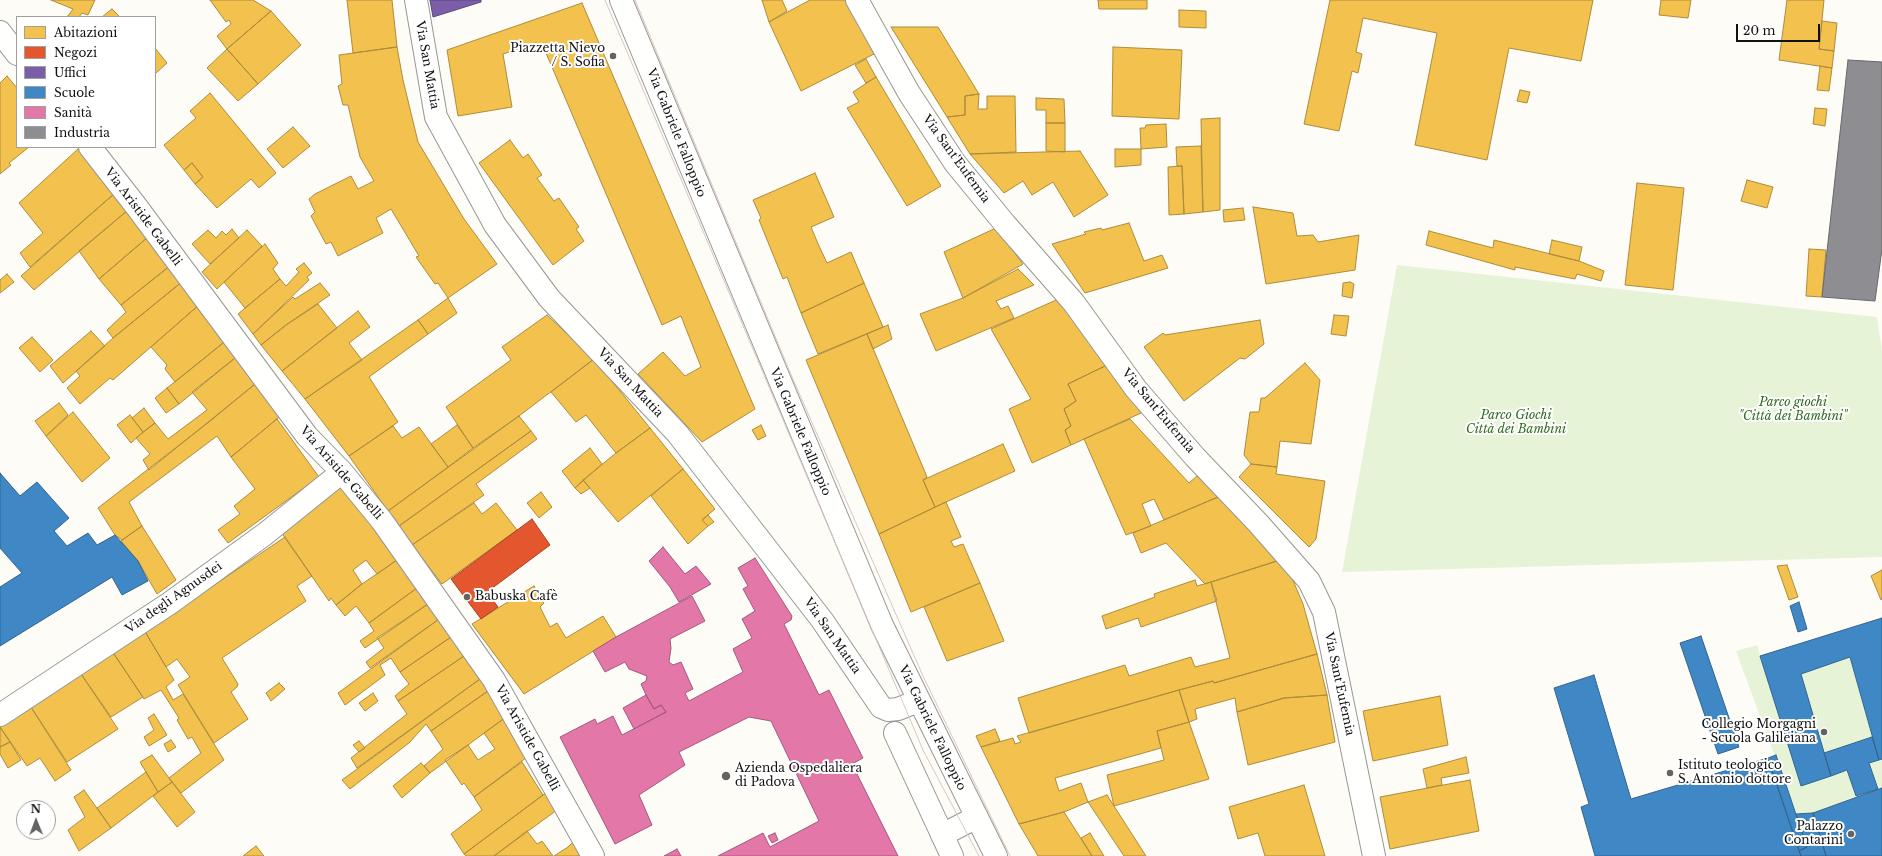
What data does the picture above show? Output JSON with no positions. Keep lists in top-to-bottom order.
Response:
{
  "streets": {
    "street": [
      "Via San Mattia",
      "Via Gabriele Falloppio",
      "Via Sant'Eufemia",
      "Via Aristide Gabelli",
      "Via degli Agnusdei"
    ]
  },
  "crossings": [
    ["Via San Mattia", "Via Gabriele Falloppio"],
    ["Via Aristide Gabelli", "Via degli Agnusdei"]
  ],
  "parks": ["Parco giochi \"Città dei Bambini\"", "Parco Giochi Città dei Bambini"],
  "places": [
    "Piazzetta Nievo / S. Sofia",
    "Babuska Cafè",
    "Collegio Morgagni - Scuola Galileiana",
    "Istituto teologico S. Antonio dottore",
    "Azienda Ospedaliera di Padova",
    "Palazzo Contarini"
  ],
  "legend": [
    "Abitazioni",
    "Negozi",
    "Uffici",
    "Scuole",
    "Sanità",
    "Industria"
  ],
  "scale_bar": "20 m",
  "north": "top"
}
